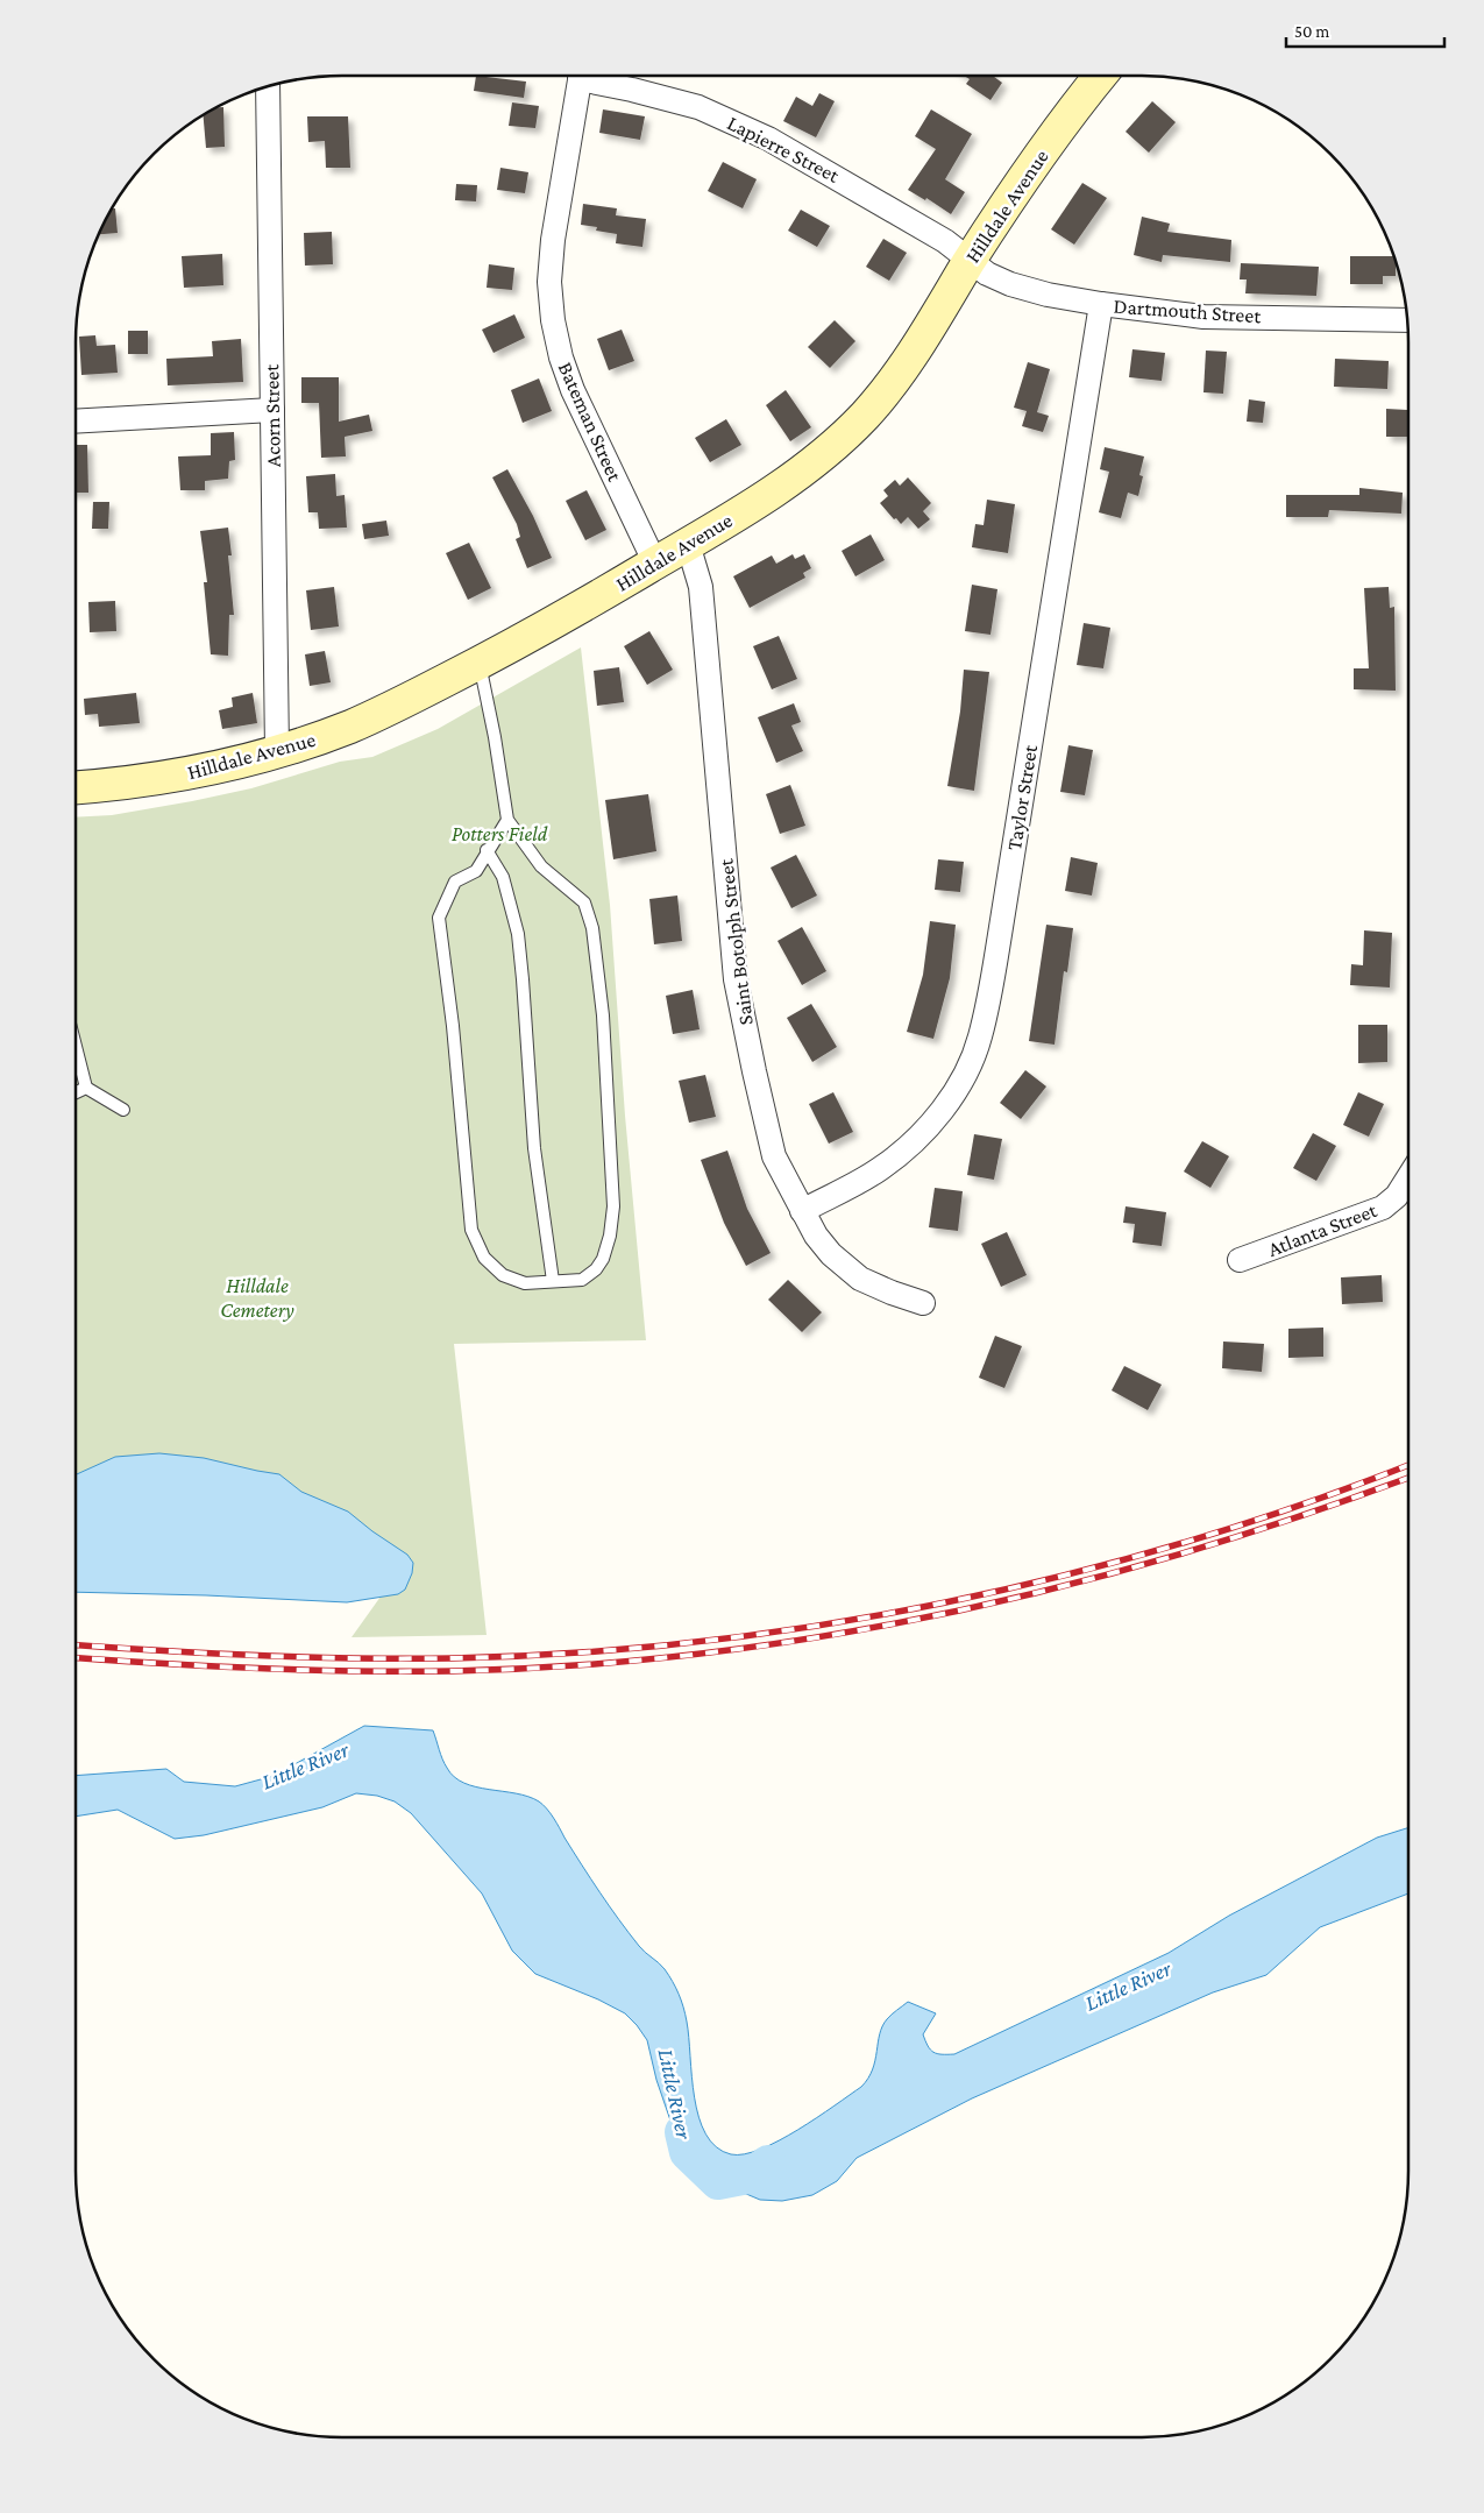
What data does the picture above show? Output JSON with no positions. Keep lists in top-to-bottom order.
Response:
{
  "streets": {
    "main road": ["Hilldale Avenue"],
    "street": [
      "Lapierre Street",
      "Dartmouth Street",
      "Acorn Street",
      "Bateman Street",
      "Taylor Street",
      "Saint Botolph Street",
      "Atlanta Street"
    ]
  },
  "crossings": [
    ["Lapierre Street", "Hilldale Avenue"],
    ["Lapierre Street", "Dartmouth Street"],
    ["Hilldale Avenue", "Dartmouth Street"],
    ["Hilldale Avenue", "Acorn Street"],
    ["Hilldale Avenue", "Bateman Street"],
    ["Hilldale Avenue", "Saint Botolph Street"],
    ["Dartmouth Street", "Taylor Street"],
    ["Taylor Street", "Saint Botolph Street"]
  ],
  "water": ["Little River"],
  "parks": ["Potters Field", "Hilldale Cemetery"],
  "scale_bar": "50 m"
}
